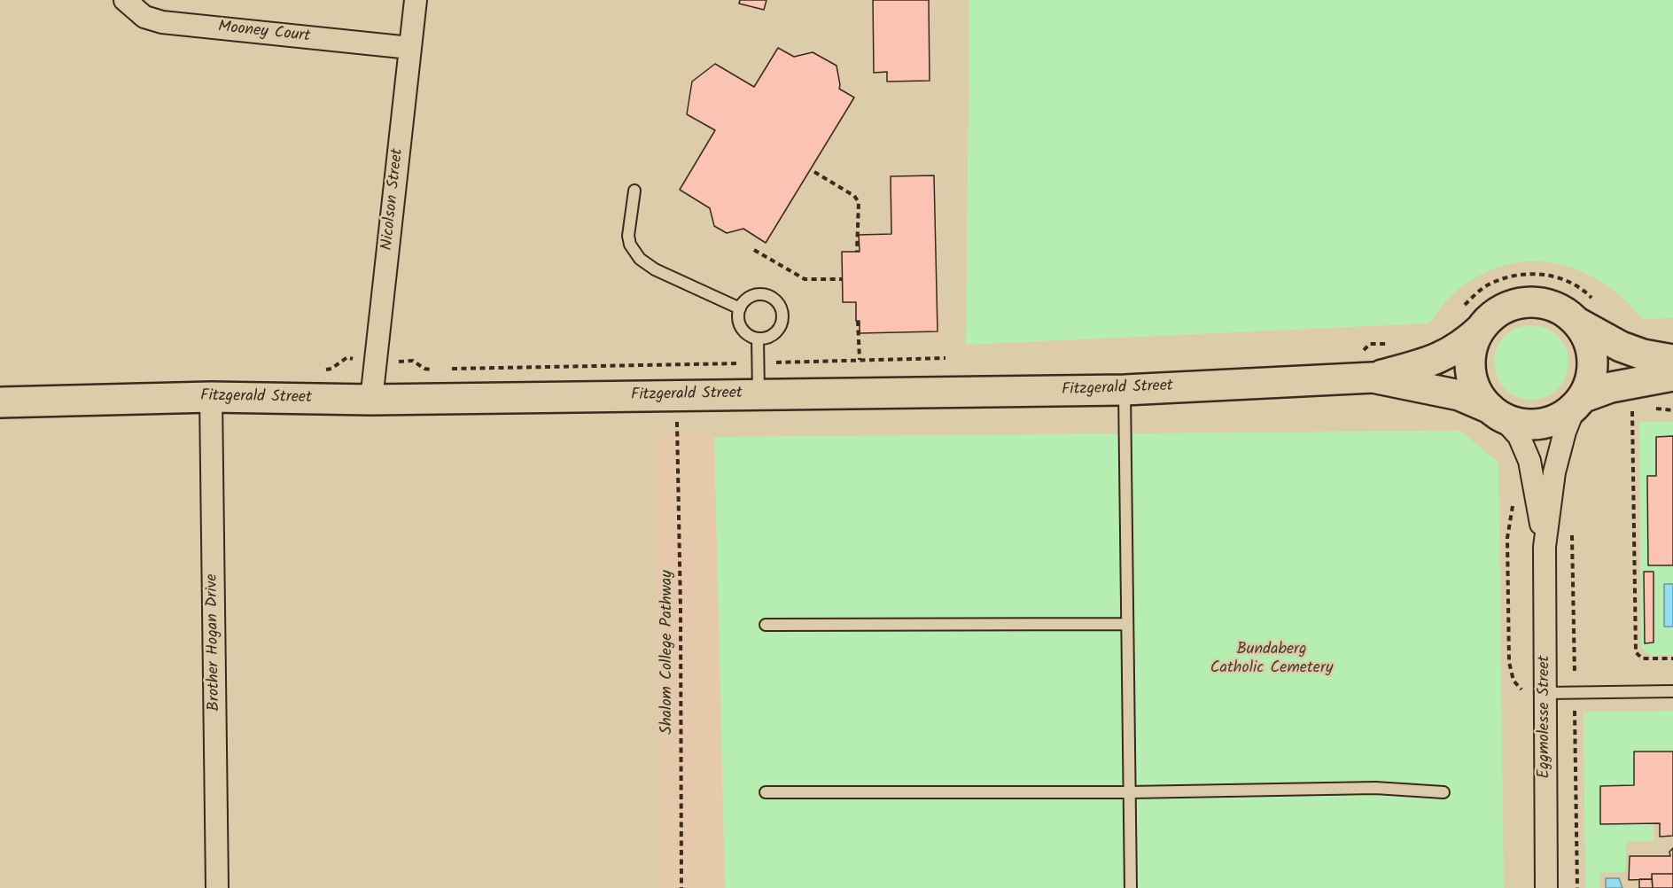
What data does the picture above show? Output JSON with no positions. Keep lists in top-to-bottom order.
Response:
{
  "streets": {
    "street": [
      "Mooney Court",
      "Nicolson Street",
      "Fitzgerald Street",
      "Brother Hogan Drive",
      "Eggmolesse Street"
    ],
    "path": ["Shalom College Pathway"]
  },
  "crossings": [
    ["Mooney Court", "Nicolson Street"],
    ["Nicolson Street", "Fitzgerald Street"],
    ["Fitzgerald Street", "Brother Hogan Drive"]
  ],
  "parks": ["Bundaberg Catholic Cemetery"]
}
